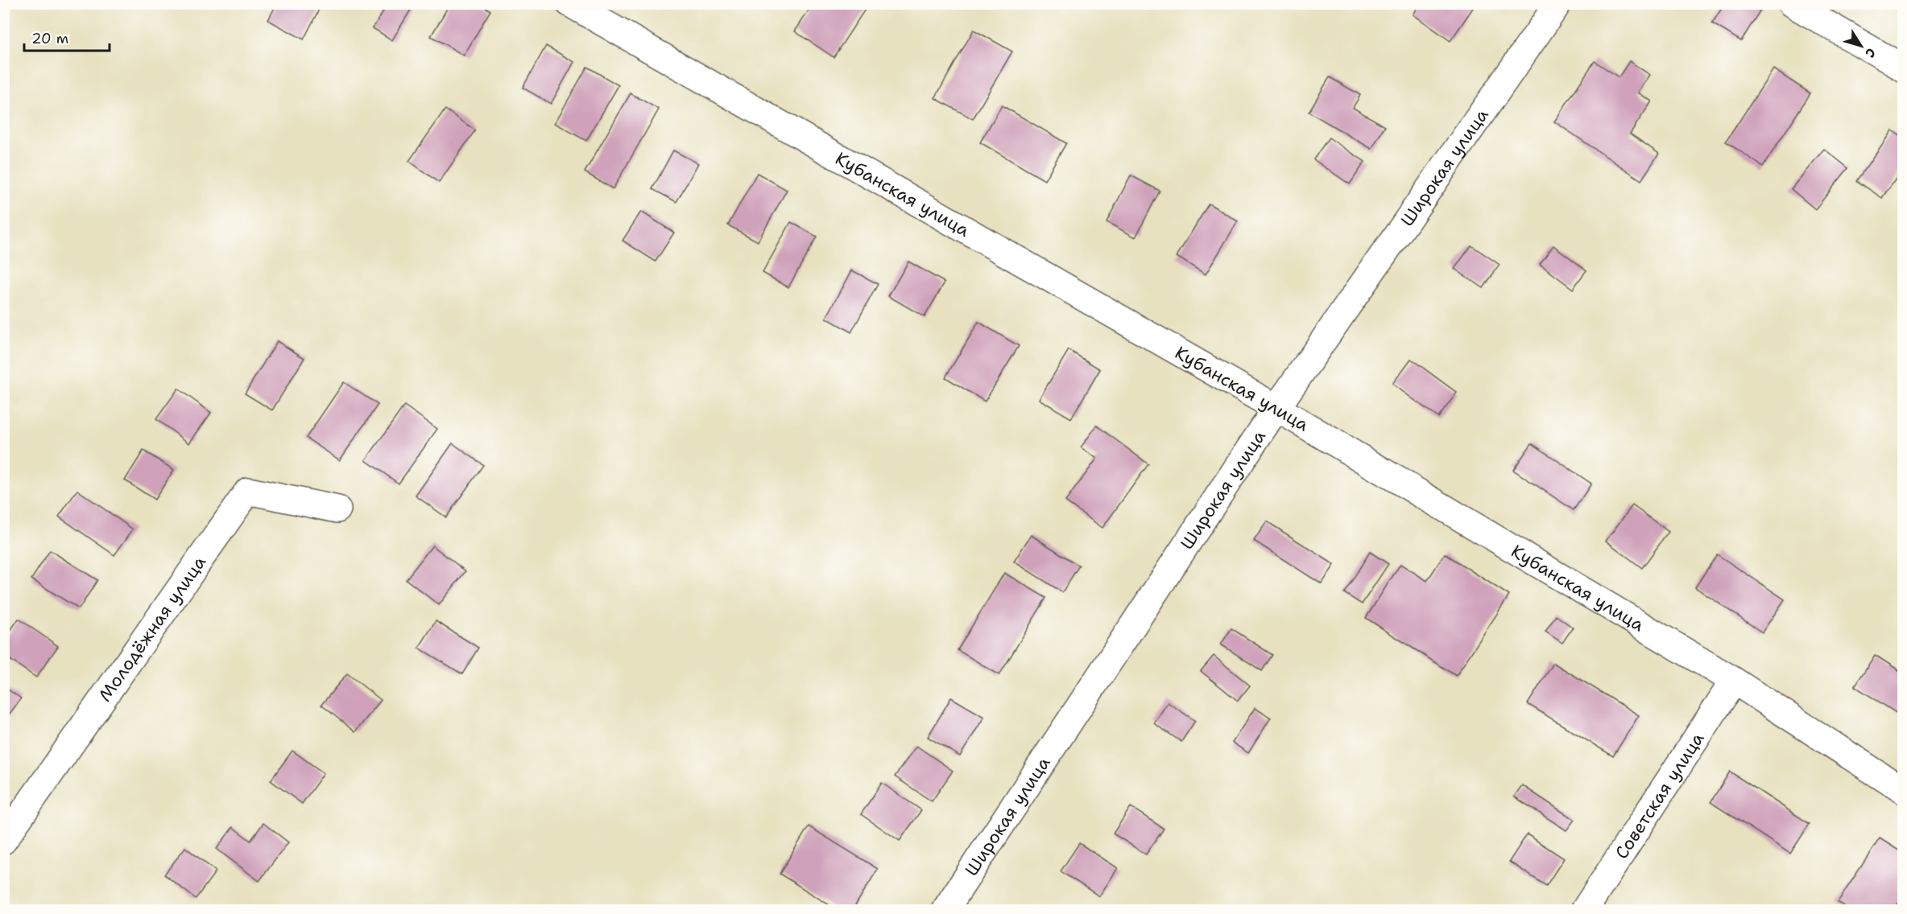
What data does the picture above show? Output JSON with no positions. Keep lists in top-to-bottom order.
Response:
{
  "streets": {
    "street": [
      "Широкая улица",
      "Кубанская улица",
      "Молодёжная улица",
      "Советская улица"
    ]
  },
  "crossings": [
    ["Широкая улица", "Кубанская улица"],
    ["Кубанская улица", "Советская улица"]
  ],
  "scale_bar": "20 m",
  "north": "bottom right"
}
